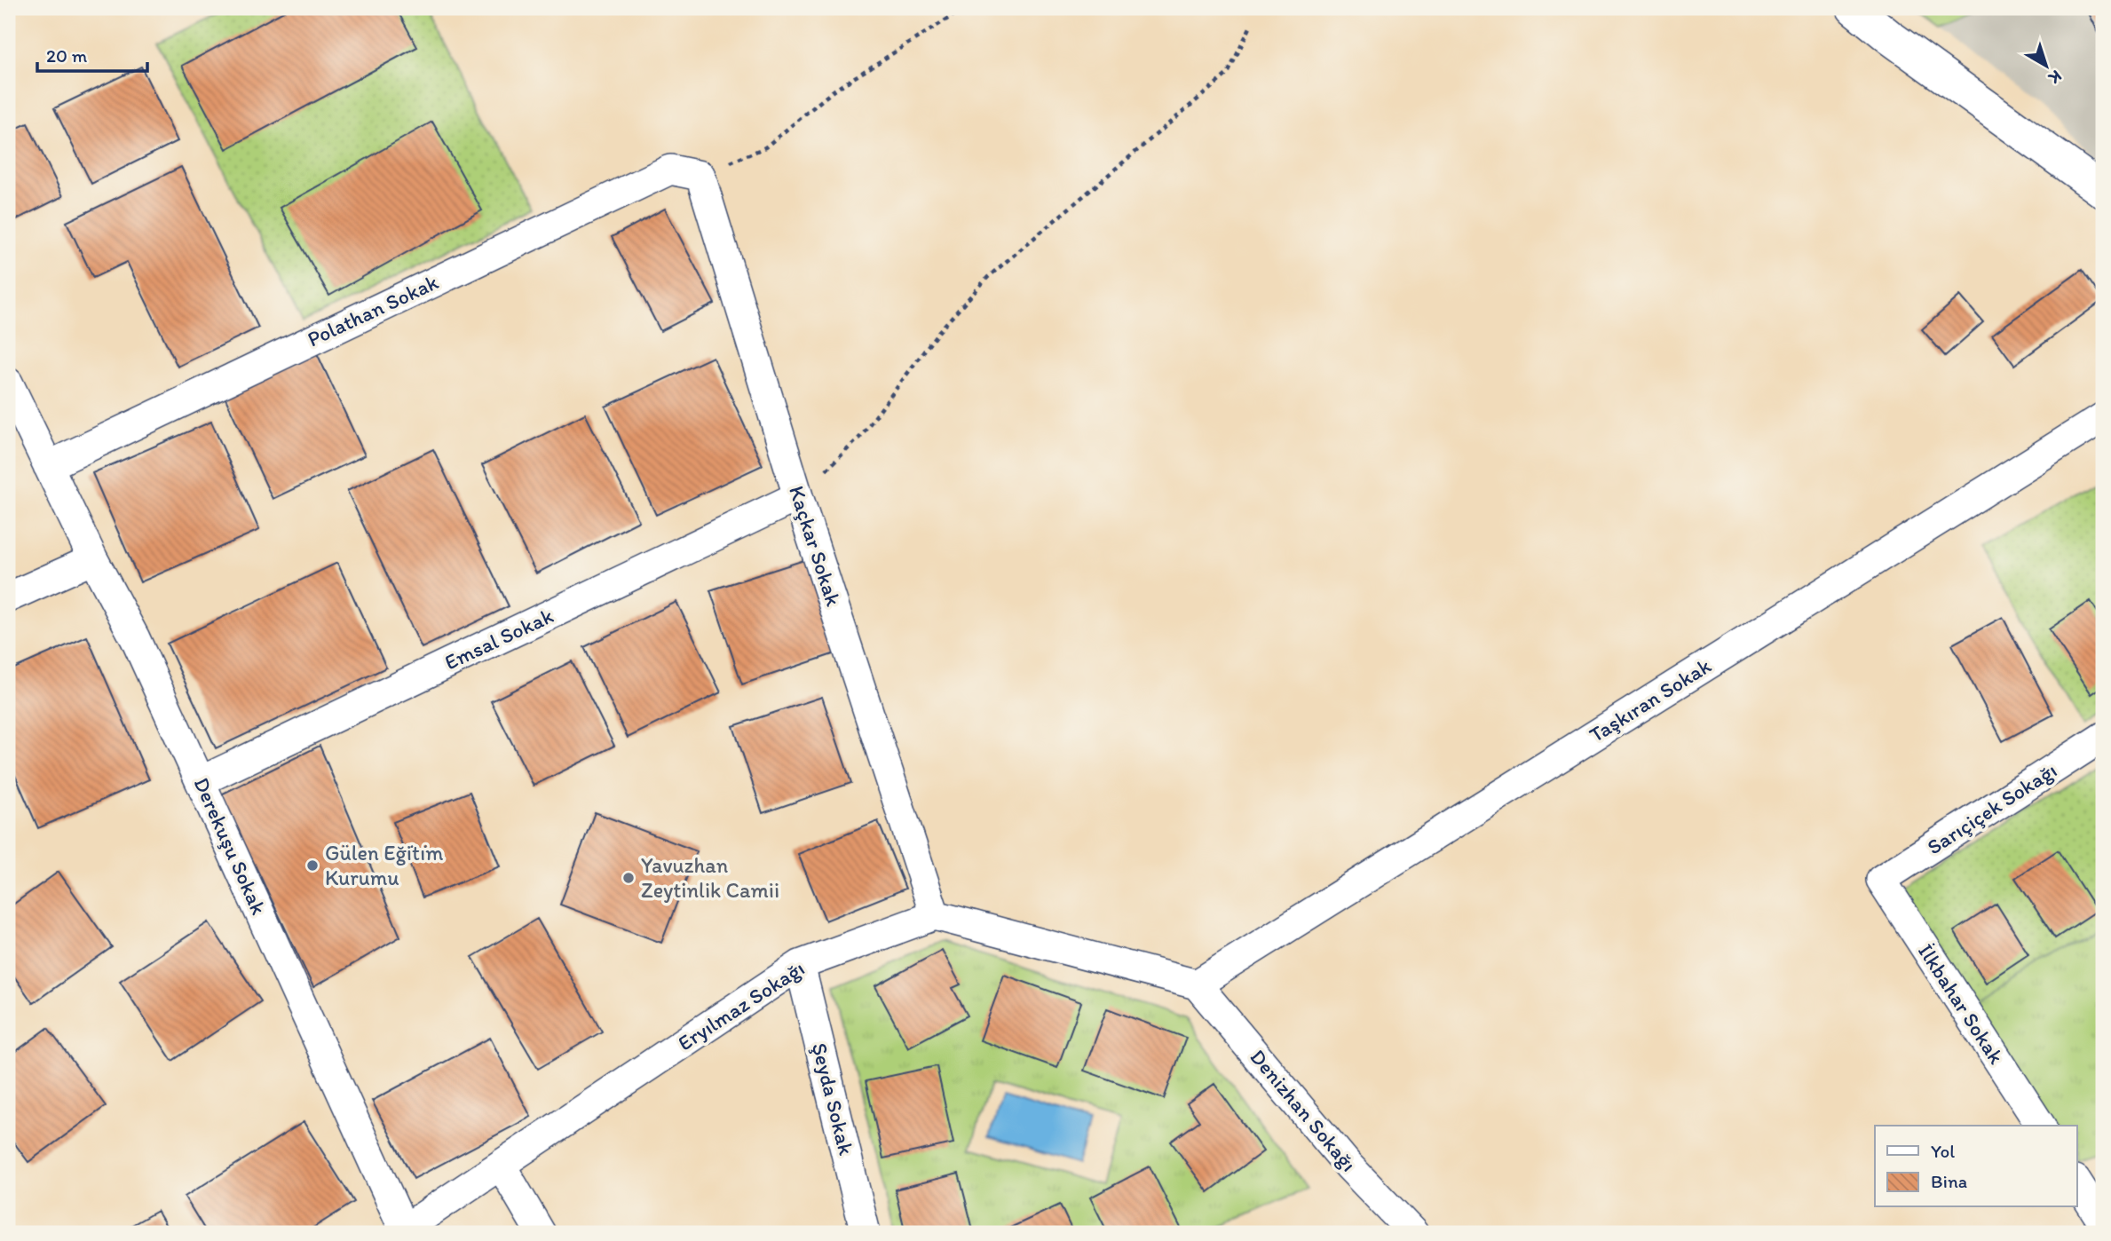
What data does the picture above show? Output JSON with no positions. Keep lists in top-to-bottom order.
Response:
{
  "streets": {
    "street": [
      "Polathan Sokak",
      "Kaçkar Sokak",
      "Emsal Sokak",
      "Taşkıran Sokak",
      "Sarıçiçek Sokağı",
      "Derekuşu Sokak",
      "İlkbahar Sokak",
      "Eryılmaz Sokağı",
      "Şeyda Sokak",
      "Denizhan Sokağı"
    ]
  },
  "crossings": [
    ["Polathan Sokak", "Kaçkar Sokak"],
    ["Polathan Sokak", "Derekuşu Sokak"],
    ["Kaçkar Sokak", "Emsal Sokak"],
    ["Kaçkar Sokak", "Eryılmaz Sokağı"],
    ["Emsal Sokak", "Derekuşu Sokak"],
    ["Taşkıran Sokak", "Denizhan Sokağı"],
    ["Sarıçiçek Sokağı", "İlkbahar Sokak"],
    ["Derekuşu Sokak", "Eryılmaz Sokağı"],
    ["Eryılmaz Sokağı", "Şeyda Sokak"]
  ],
  "places": ["Gülen Eği̇ti̇m Kurumu", "Yavuzhan Zeytinlik Camii"],
  "legend": ["Yol", "Bina"],
  "scale_bar": "20 m",
  "north": "bottom right"
}
